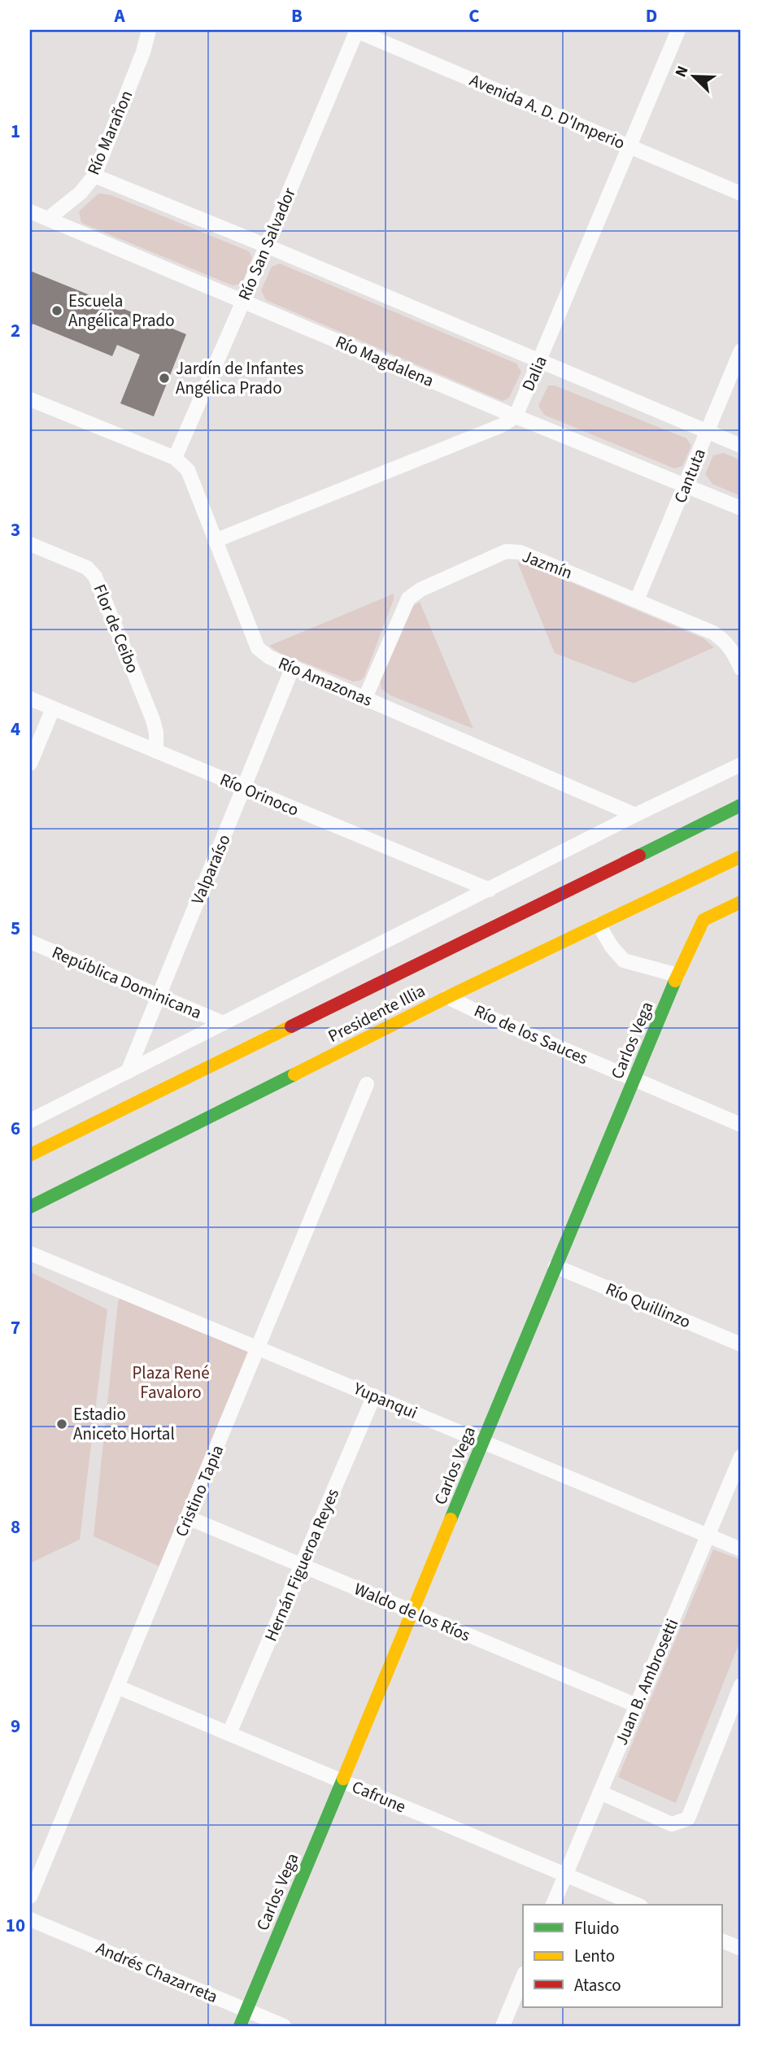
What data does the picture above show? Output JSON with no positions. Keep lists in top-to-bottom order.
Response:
{
  "streets": {
    "main road": ["Presidente Illia", "Carlos Vega"],
    "street": [
      "Avenida A. D. D'Imperio",
      "Río Marañon",
      "Río San Salvador",
      "Río Magdalena",
      "Dalia",
      "Cantuta",
      "Jazmín",
      "Flor de Ceibo",
      "Río Amazonas",
      "Río Orinoco",
      "Valparaíso",
      "República Dominicana",
      "Río de los Sauces",
      "Río Quillinzo",
      "Yupanqui",
      "Cristino Tapia",
      "Hernán Figueroa Reyes",
      "Waldo de los Ríos",
      "Juan B. Ambrosetti",
      "Cafrune",
      "Andrés Chazarreta"
    ]
  },
  "crossings": [
    ["Avenida A. D. D'Imperio", "Río San Salvador"],
    ["Avenida A. D. D'Imperio", "Dalia"],
    ["Río Marañon", "Río Magdalena"],
    ["Río San Salvador", "Río Magdalena"],
    ["Río San Salvador", "Río Amazonas"],
    ["Río Magdalena", "Dalia"],
    ["Río Magdalena", "Cantuta"],
    ["Cantuta", "Jazmín"],
    ["Jazmín", "Río Amazonas"],
    ["Flor de Ceibo", "Río Orinoco"],
    ["Río Amazonas", "Valparaíso"],
    ["Río Orinoco", "Valparaíso"],
    ["Valparaíso", "República Dominicana"],
    ["Presidente Illia", "Río de los Sauces"],
    ["Río de los Sauces", "Carlos Vega"],
    ["Carlos Vega", "Río Quillinzo"],
    ["Carlos Vega", "Yupanqui"],
    ["Carlos Vega", "Waldo de los Ríos"],
    ["Carlos Vega", "Cafrune"],
    ["Carlos Vega", "Andrés Chazarreta"],
    ["Yupanqui", "Cristino Tapia"],
    ["Yupanqui", "Hernán Figueroa Reyes"],
    ["Yupanqui", "Juan B. Ambrosetti"],
    ["Cristino Tapia", "Waldo de los Ríos"],
    ["Cristino Tapia", "Cafrune"],
    ["Hernán Figueroa Reyes", "Waldo de los Ríos"],
    ["Hernán Figueroa Reyes", "Cafrune"],
    ["Waldo de los Ríos", "Juan B. Ambrosetti"],
    ["Juan B. Ambrosetti", "Cafrune"]
  ],
  "parks": ["Plaza René Favaloro"],
  "places": ["Escuela Angélica Prado", "Jardín de Infantes Angélica Prado", "Estadio Aniceto Hortal"],
  "legend": ["Fluido", "Lento", "Atasco"],
  "north": "top left",
  "grid": {
    "columns": [
      "A",
      "B",
      "C",
      "D"
    ],
    "rows": [
      "1",
      "2",
      "3",
      "4",
      "5",
      "6",
      "7",
      "8",
      "9",
      "10"
    ]
  }
}
